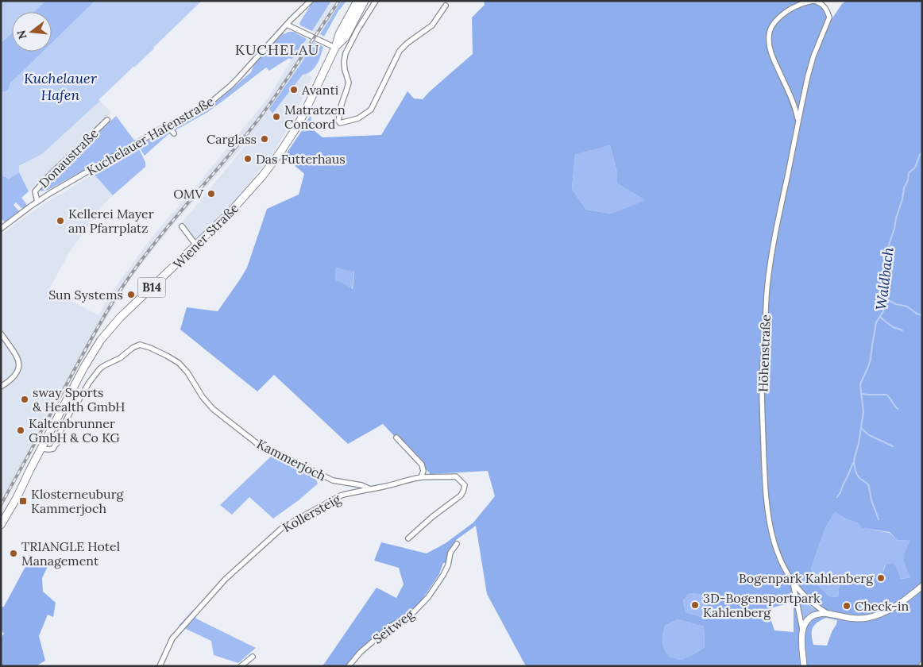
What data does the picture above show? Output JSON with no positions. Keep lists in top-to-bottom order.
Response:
{
  "streets": {
    "main road": ["Wiener Straße", "B14"],
    "street": [
      "Kuchelauer Hafenstraße",
      "Donaustraße",
      "Höhenstraße",
      "Kammerjoch",
      "Kollersteig",
      "Seitweg"
    ]
  },
  "crossings": [
    ["Kuchelauer Hafenstraße", "Donaustraße"],
    ["Wiener Straße", "B14"],
    ["Wiener Straße", "Kammerjoch"],
    ["Kammerjoch", "Kollersteig"]
  ],
  "districts": ["KUCHELAU"],
  "water": ["Kuchelauer Hafen", "Waldbach"],
  "places": {
    "other": [
      "Avanti",
      "Matratzen Concord",
      "Carglass",
      "Das Futterhaus",
      "OMV",
      "Kellerei Mayer am Pfarrplatz",
      "Sun Systems",
      "sway Sports & Health GmbH",
      "Kaltenbrunner GmbH & Co KG",
      "TRIANGLE Hotel Management",
      "Bogenpark Kahlenberg",
      "3D-Bogensportpark Kahlenberg",
      "Check-in"
    ],
    "transit": ["Klosterneuburg Kammerjoch"]
  },
  "north": "left"
}
